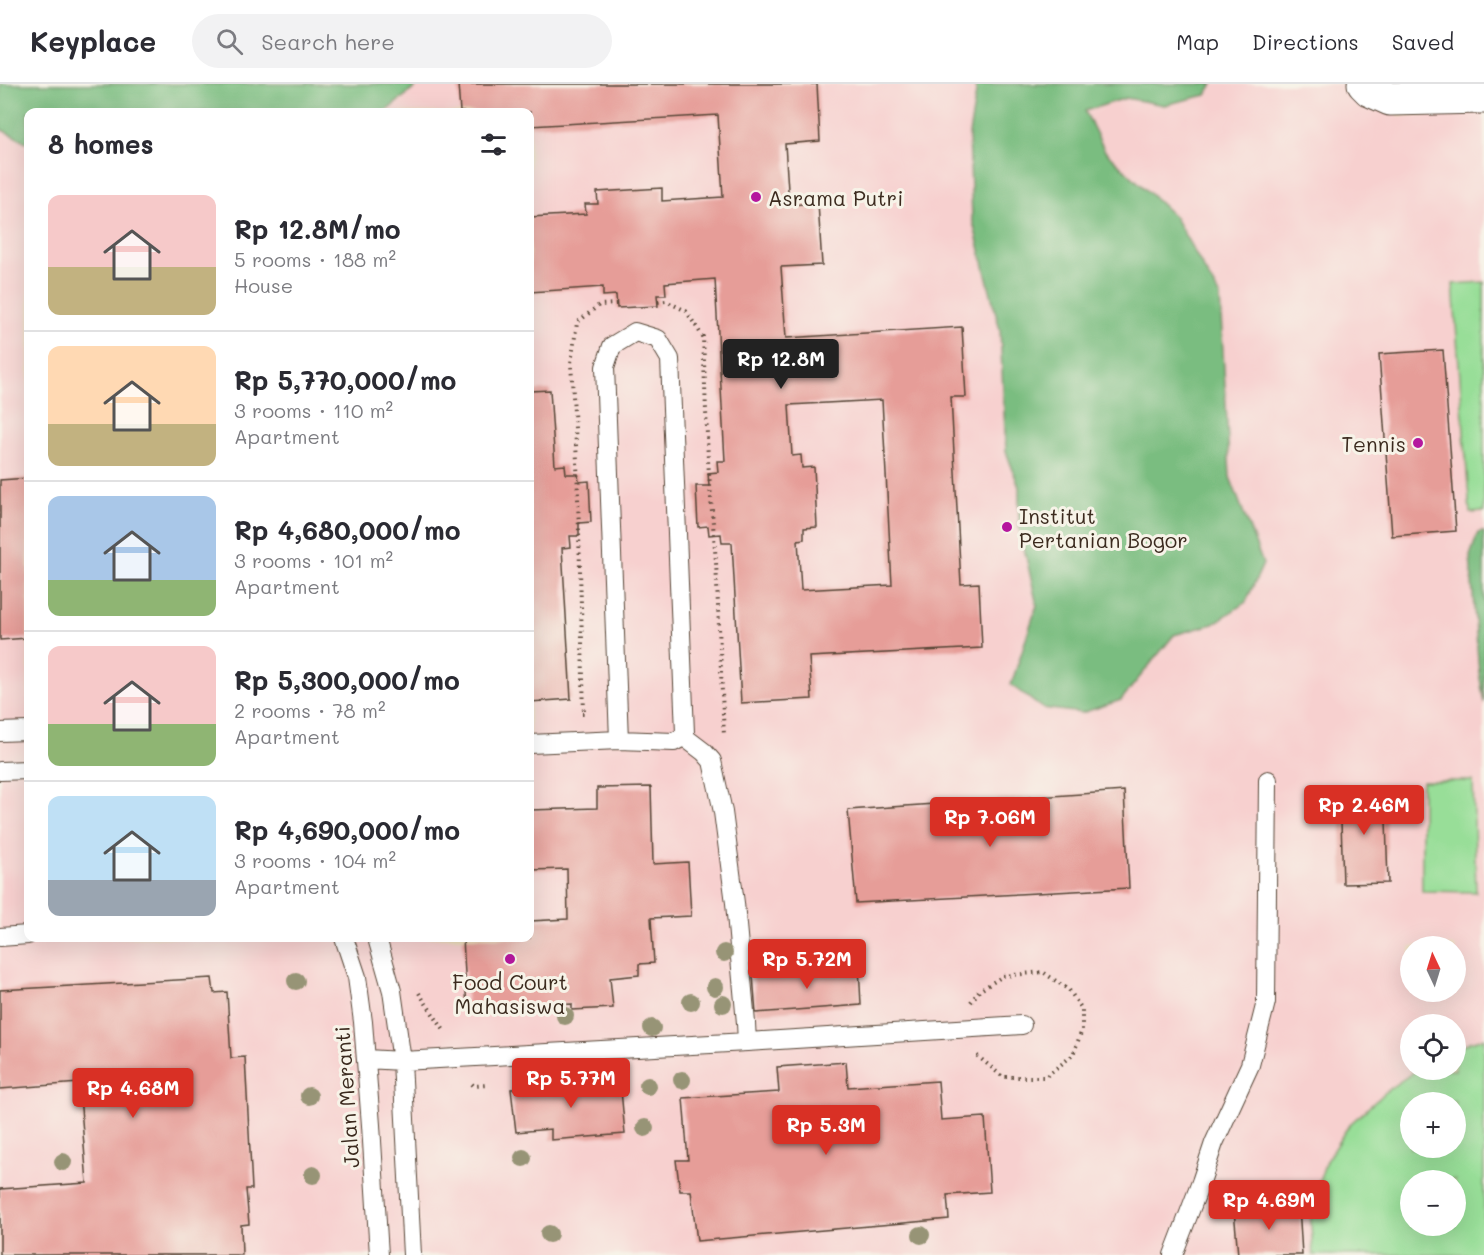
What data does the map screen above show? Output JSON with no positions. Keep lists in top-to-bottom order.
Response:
{
  "streets": {
    "lane": ["Jalan Meranti"]
  },
  "places": [
    "Asrama Putri",
    "Tennis",
    "Institut Pertanian Bogor",
    "Food Court Mahasiswa"
  ],
  "north": "top",
  "page": {
    "header": "Keyplace",
    "search": "Search here",
    "nav": ["Map", "Directions", "Saved"],
    "heading": "8 homes",
    "list": [
      {
        "name": "Rp 12.8M/mo",
        "note": "5 rooms · 188 m² · House"
      },
      {
        "name": "Rp 5,770,000/mo",
        "note": "3 rooms · 110 m² · Apartment"
      },
      {
        "name": "Rp 4,680,000/mo",
        "note": "3 rooms · 101 m² · Apartment"
      },
      {
        "name": "Rp 5,300,000/mo",
        "note": "2 rooms · 78 m² · Apartment"
      },
      {
        "name": "Rp 4,690,000/mo",
        "note": "3 rooms · 104 m² · Apartment"
      }
    ],
    "price": [
      "Rp 12.8M",
      "Rp 2.46M",
      "Rp 7.06M",
      "Rp 5.72M",
      "Rp 5.77M",
      "Rp 4.68M",
      "Rp 5.3M",
      "Rp 4.69M"
    ],
    "map_buttons": ["+", "−"]
  }
}
